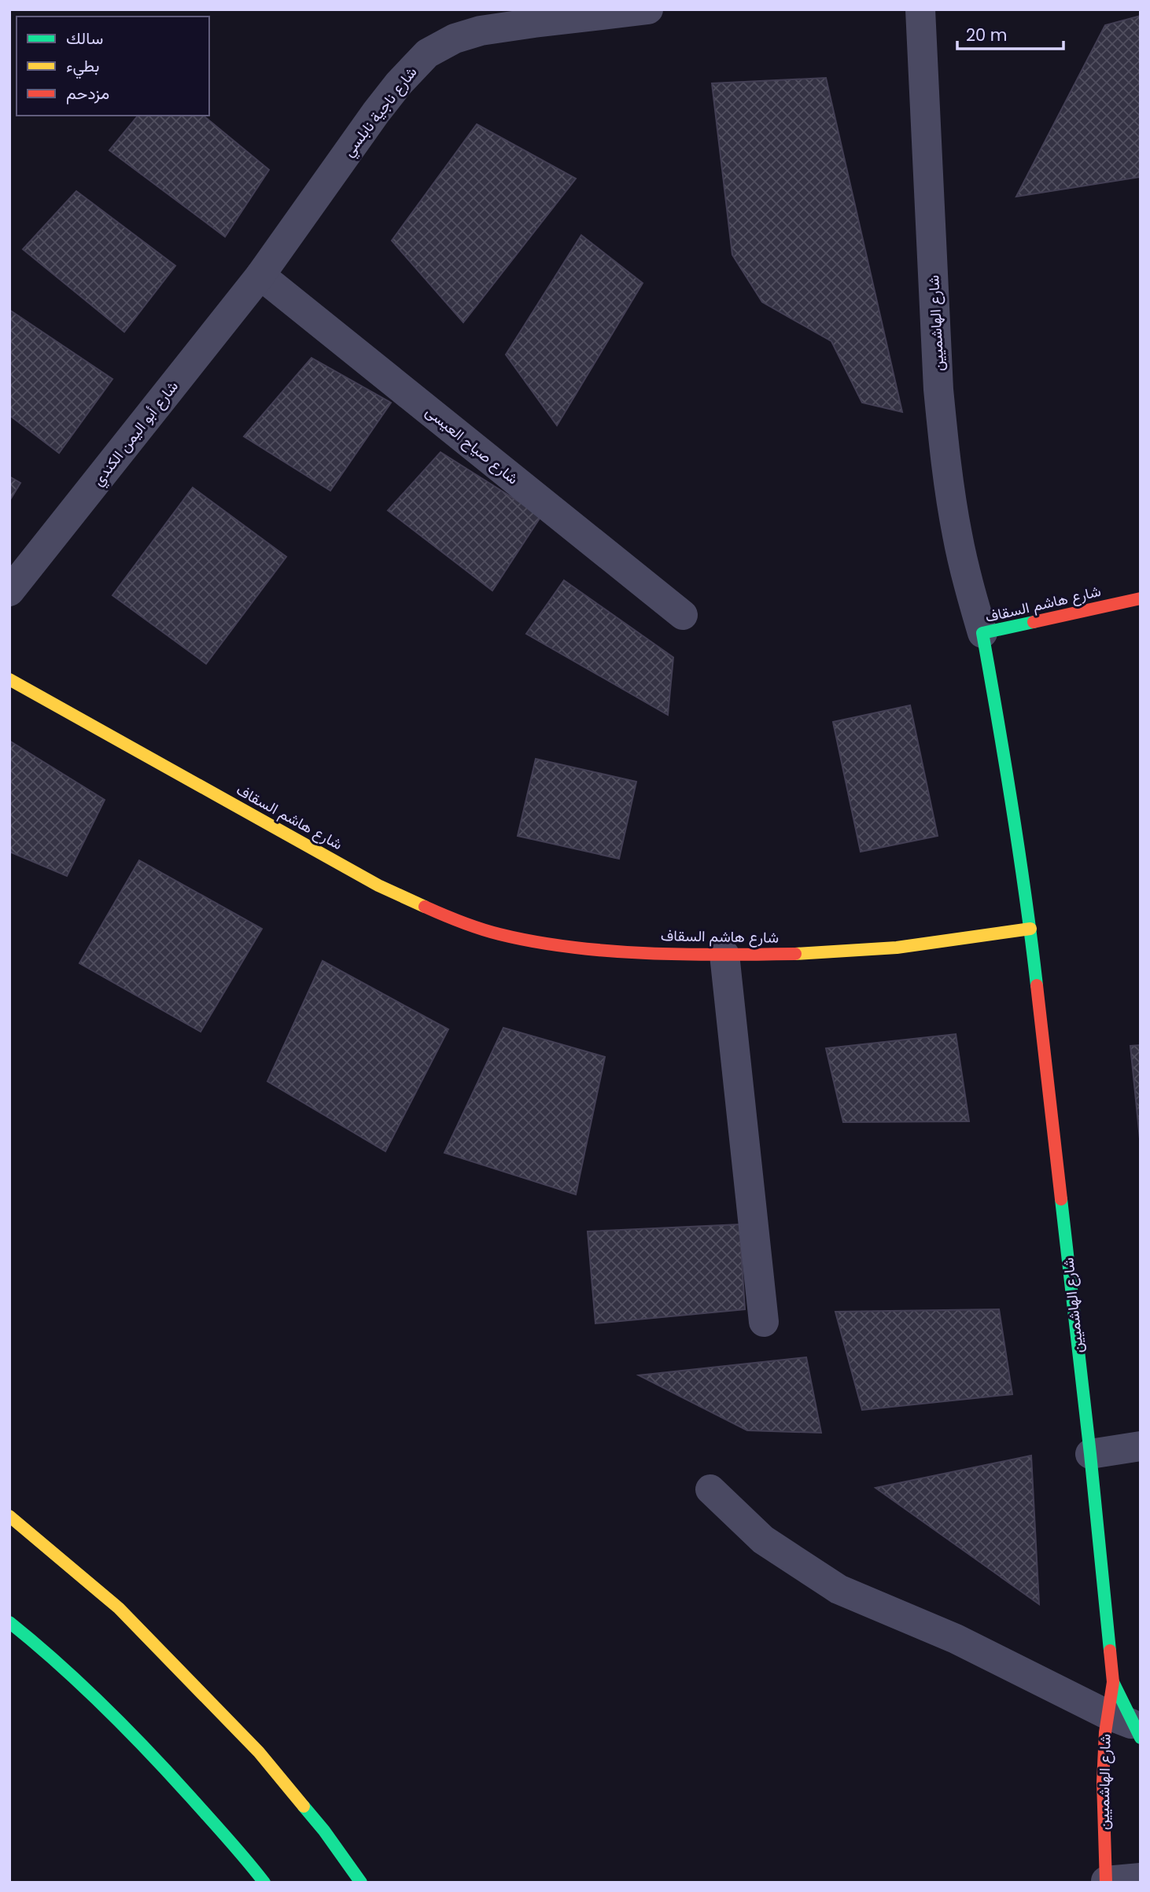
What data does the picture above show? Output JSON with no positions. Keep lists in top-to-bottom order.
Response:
{
  "streets": {
    "main road": ["شارع الهاشميين", "شارع هاشم السقاف"],
    "street": ["شارع ناجية نابلسي", "شارع أبو اليمن الكندي", "شارع صياح العيسى"]
  },
  "crossings": [
    ["شارع ناجية نابلسي", "شارع أبو اليمن الكندي"],
    ["شارع ناجية نابلسي", "شارع صياح العيسى"],
    ["شارع الهاشميين", "شارع هاشم السقاف"],
    ["شارع أبو اليمن الكندي", "شارع صياح العيسى"]
  ],
  "legend": ["سالك", "بطيء", "مزدحم"],
  "scale_bar": "20 m"
}
